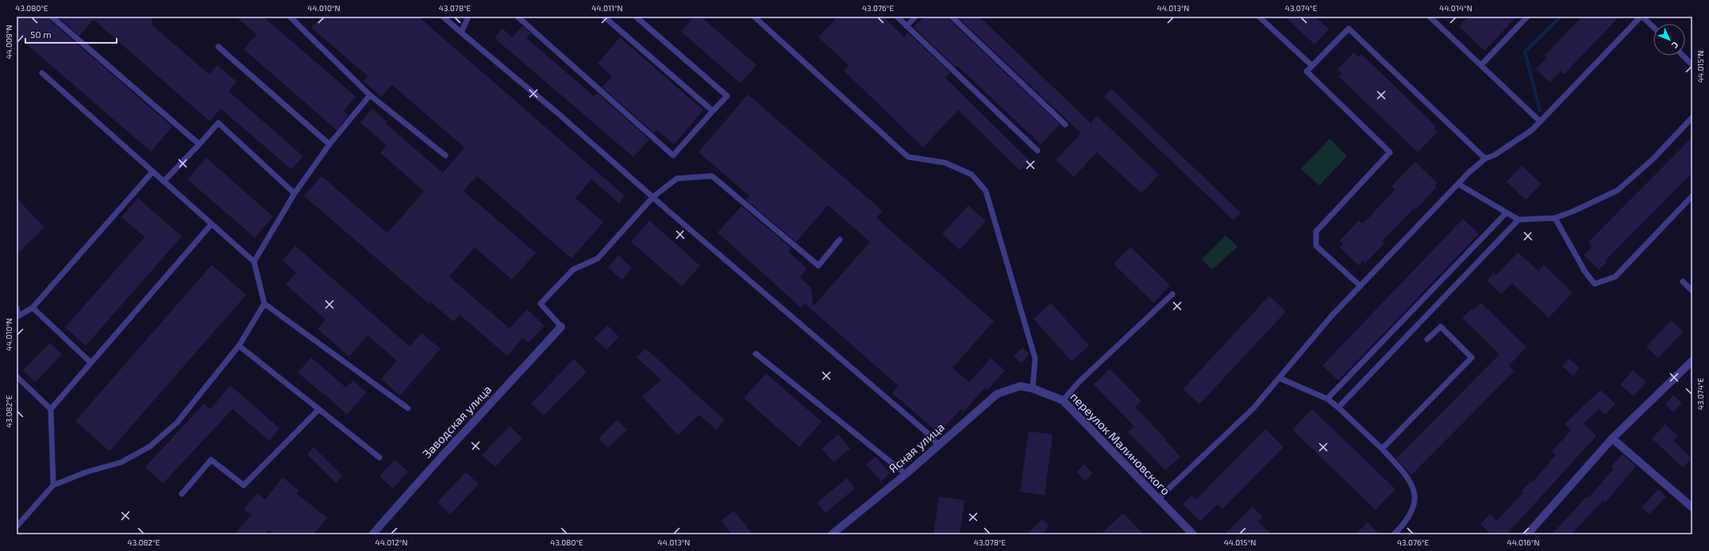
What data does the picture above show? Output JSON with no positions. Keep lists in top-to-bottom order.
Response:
{
  "streets": {
    "street": ["Заводская улица", "переулок Малиновского", "Ясная улица"]
  },
  "crossings": [
    ["переулок Малиновского", "Ясная улица"]
  ],
  "scale_bar": "50 m",
  "north": "bottom right",
  "coordinates": [
    "43.080°E",
    "44.010°N",
    "43.078°E",
    "44.011°N",
    "43.076°E",
    "44.013°N",
    "43.074°E",
    "44.014°N",
    "44.009°N",
    "44.015°N",
    "43.082°E",
    "44.012°N",
    "44.016°N"
  ]
}
